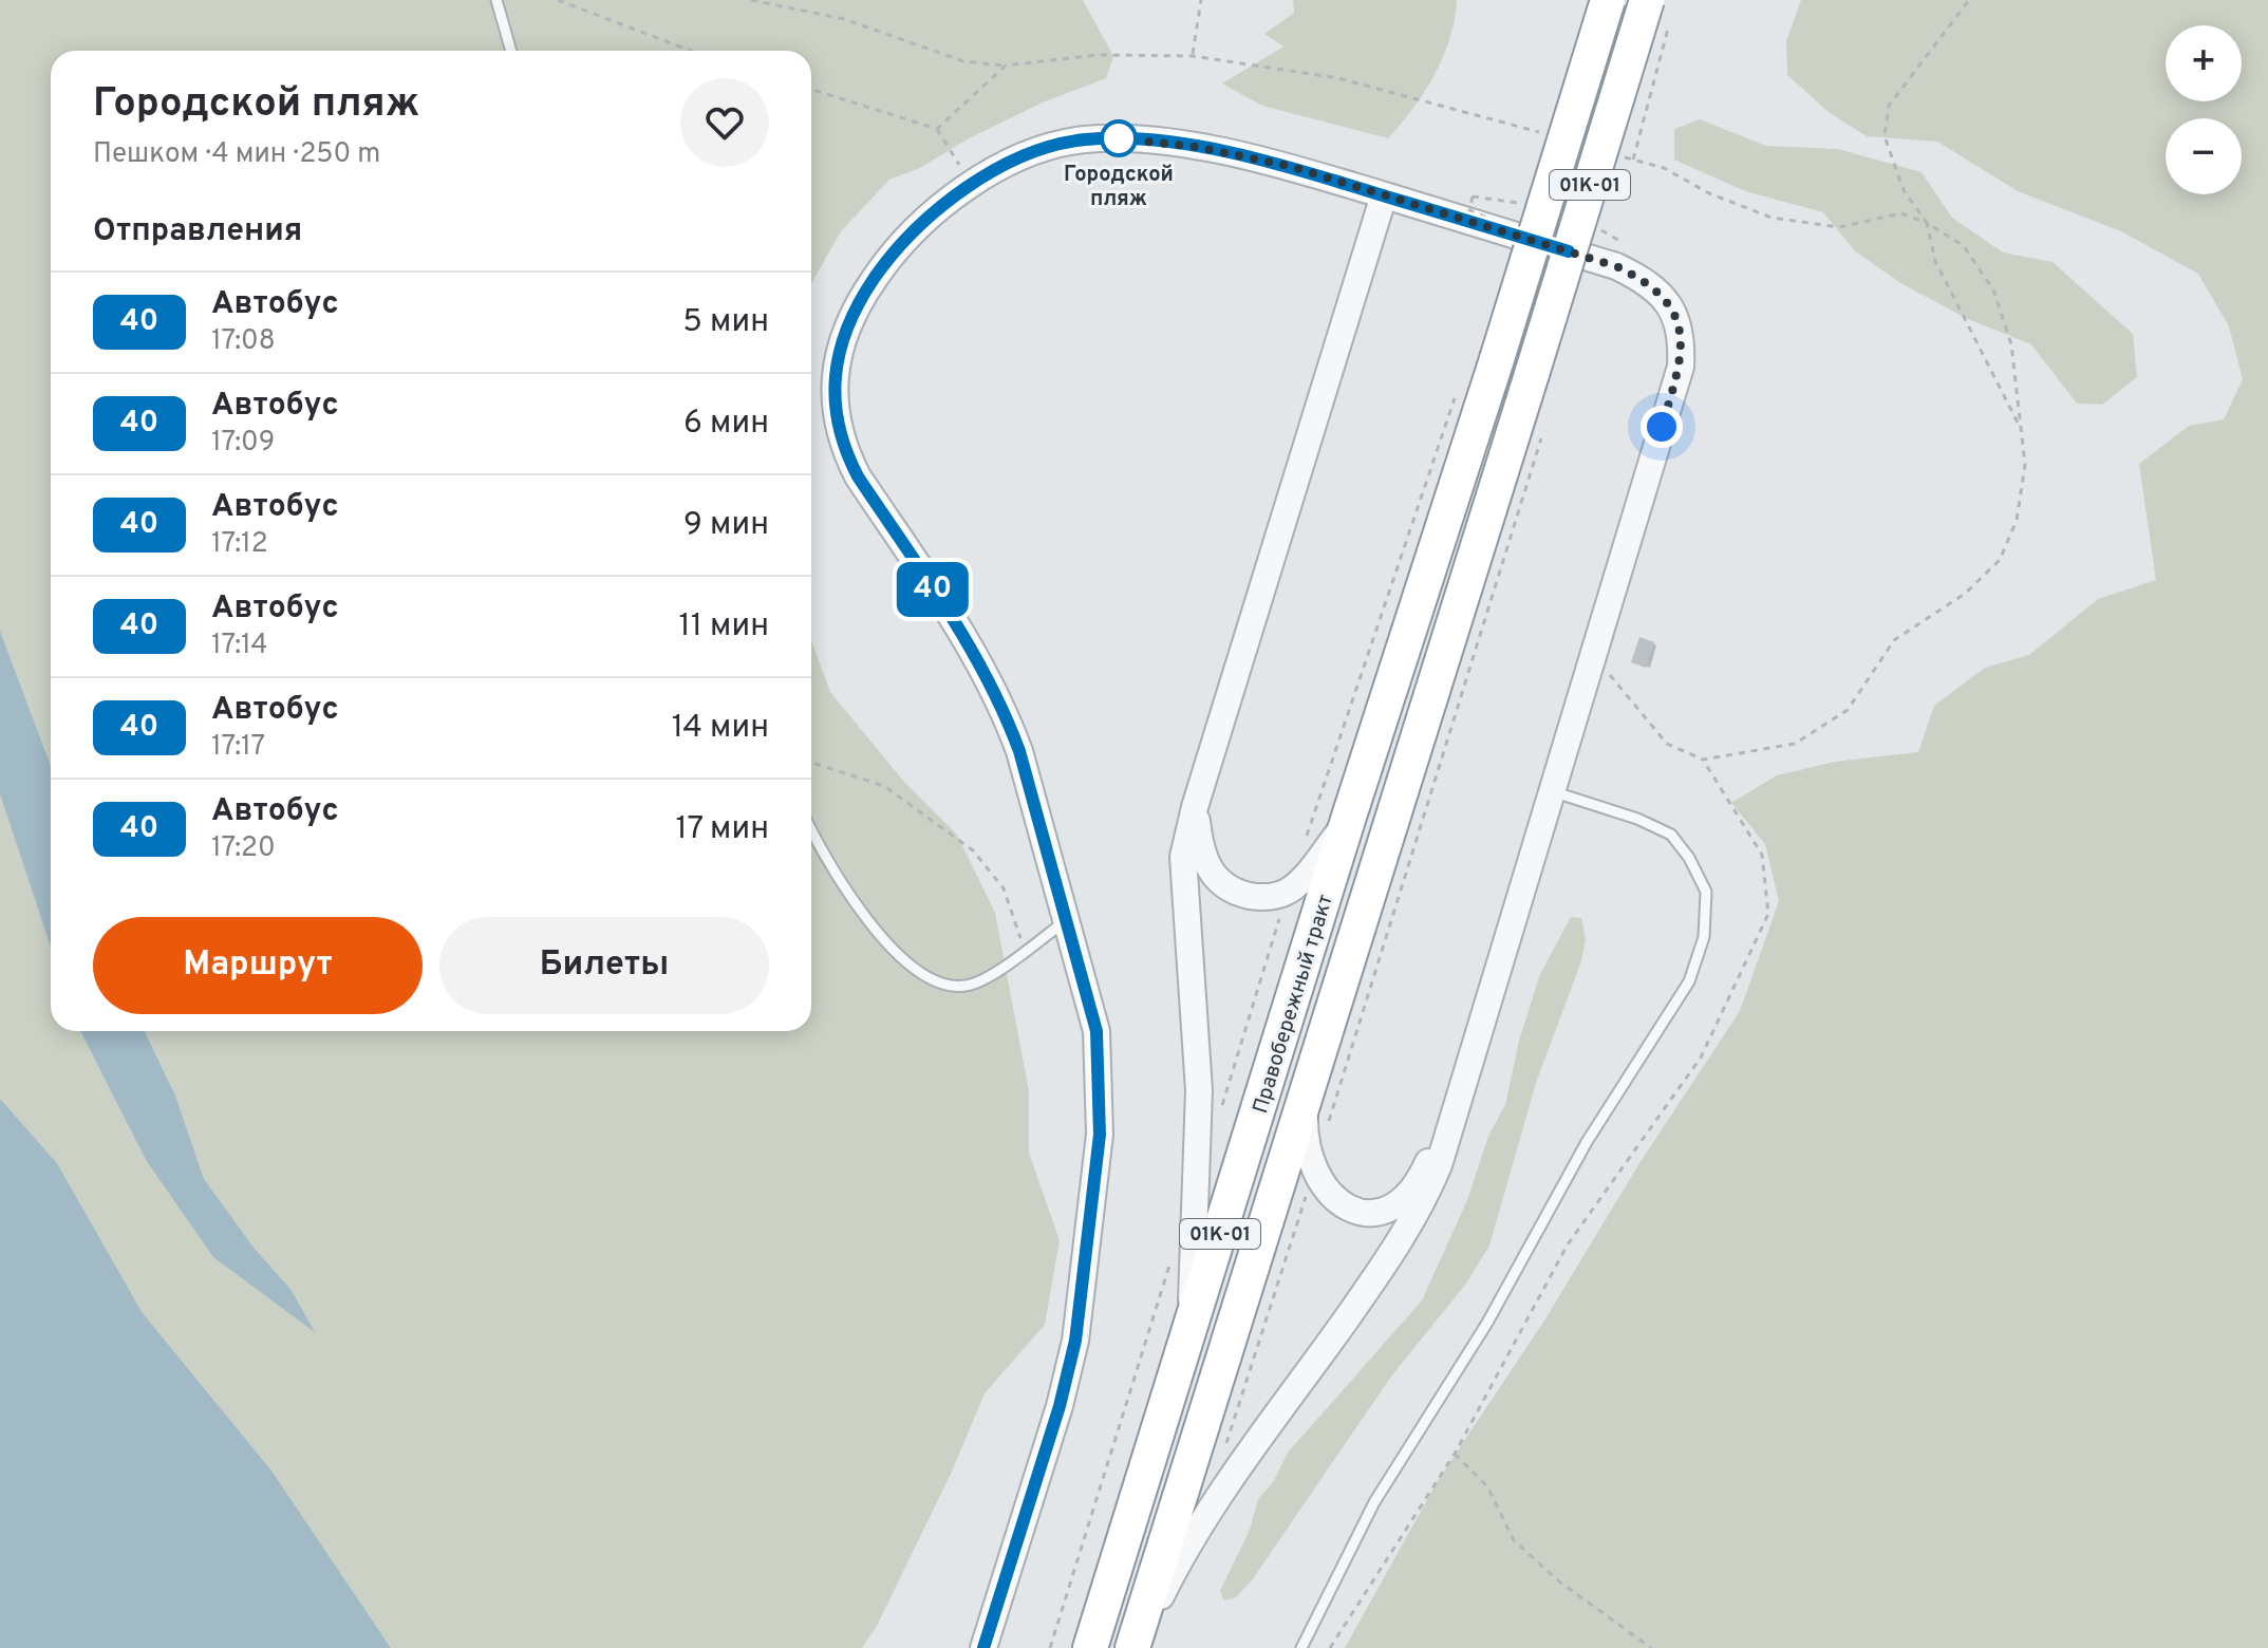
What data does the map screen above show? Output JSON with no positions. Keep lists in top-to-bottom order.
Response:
{
  "streets": {
    "highway": ["01К-01", "Правобережный тракт"]
  },
  "places": ["Городской пляж"],
  "lines": ["bus line 40"],
  "page": {
    "on_map": "40",
    "map_buttons": ["+", "−"],
    "heading": [
      ["Городской пляж", "Пешком · 4 мин · 250 m"],
      "Отправления"
    ],
    "list": [
      {
        "mark": "40",
        "name": "Автобус",
        "note": "17:08",
        "value": "5 мин"
      },
      {
        "mark": "40",
        "name": "Автобус",
        "note": "17:09",
        "value": "6 мин"
      },
      {
        "mark": "40",
        "name": "Автобус",
        "note": "17:12",
        "value": "9 мин"
      },
      {
        "mark": "40",
        "name": "Автобус",
        "note": "17:14",
        "value": "11 мин"
      },
      {
        "mark": "40",
        "name": "Автобус",
        "note": "17:17",
        "value": "14 мин"
      },
      {
        "mark": "40",
        "name": "Автобус",
        "note": "17:20",
        "value": "17 мин"
      }
    ],
    "buttons": ["Маршрут", "Билеты"]
  }
}
